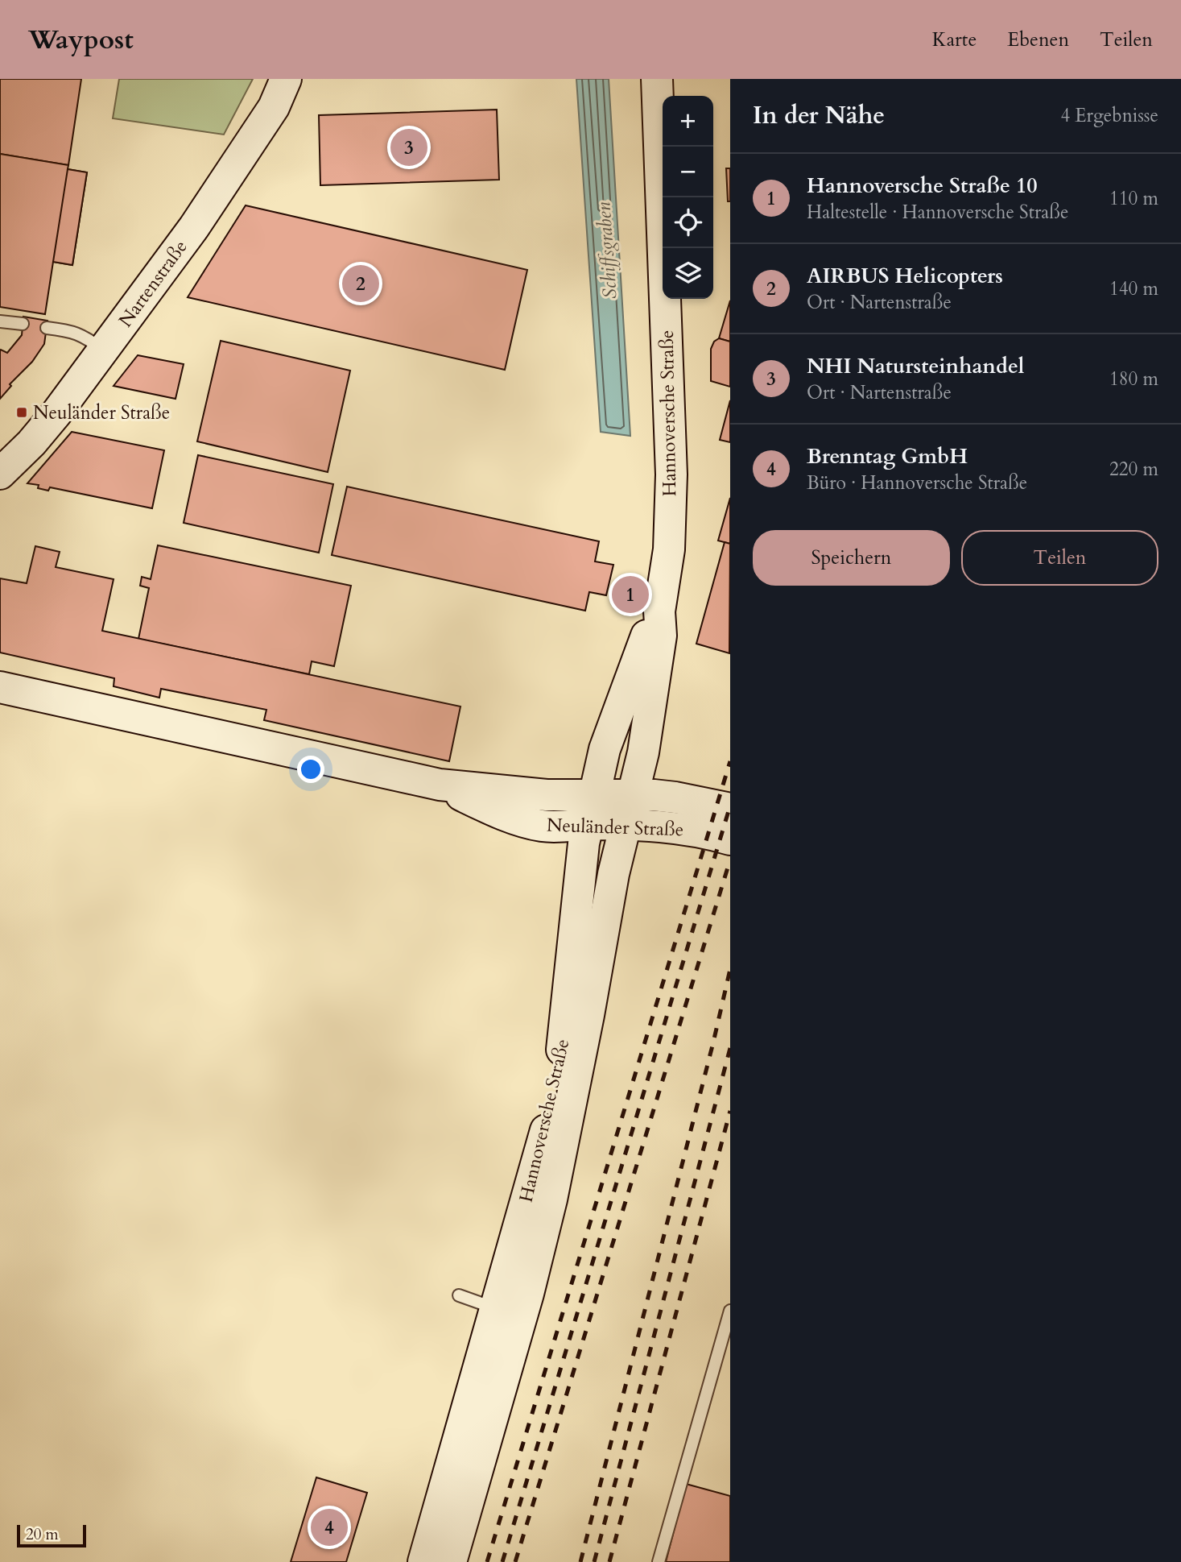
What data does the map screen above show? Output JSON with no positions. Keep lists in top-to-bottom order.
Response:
{
  "streets": {
    "main road": ["Nartenstraße", "Hannoversche Straße", "Neuländer Straße"]
  },
  "crossings": [
    ["Hannoversche Straße", "Neuländer Straße"]
  ],
  "water": ["Schiffsgraben"],
  "places": {
    "transit": ["Neuländer Straße"]
  },
  "scale_bar": "20 m",
  "page": {
    "header": "Waypost",
    "nav": ["Karte", "Ebenen", "Teilen"],
    "heading": ["In der Nähe", "4 Ergebnisse"],
    "map_buttons": ["+", "−"],
    "pins": [
      "3",
      "2",
      "1",
      "4"
    ],
    "list": [
      {
        "mark": "1",
        "name": "Hannoversche Straße 10",
        "note": "Haltestelle · Hannoversche Straße",
        "value": "110 m"
      },
      {
        "mark": "2",
        "name": "AIRBUS Helicopters",
        "note": "Ort · Nartenstraße",
        "value": "140 m"
      },
      {
        "mark": "3",
        "name": "NHI Natursteinhandel",
        "note": "Ort · Nartenstraße",
        "value": "180 m"
      },
      {
        "mark": "4",
        "name": "Brenntag GmbH",
        "note": "Büro · Hannoversche Straße",
        "value": "220 m"
      }
    ],
    "buttons": ["Speichern", "Teilen"],
    "scale": "20 m"
  }
}
